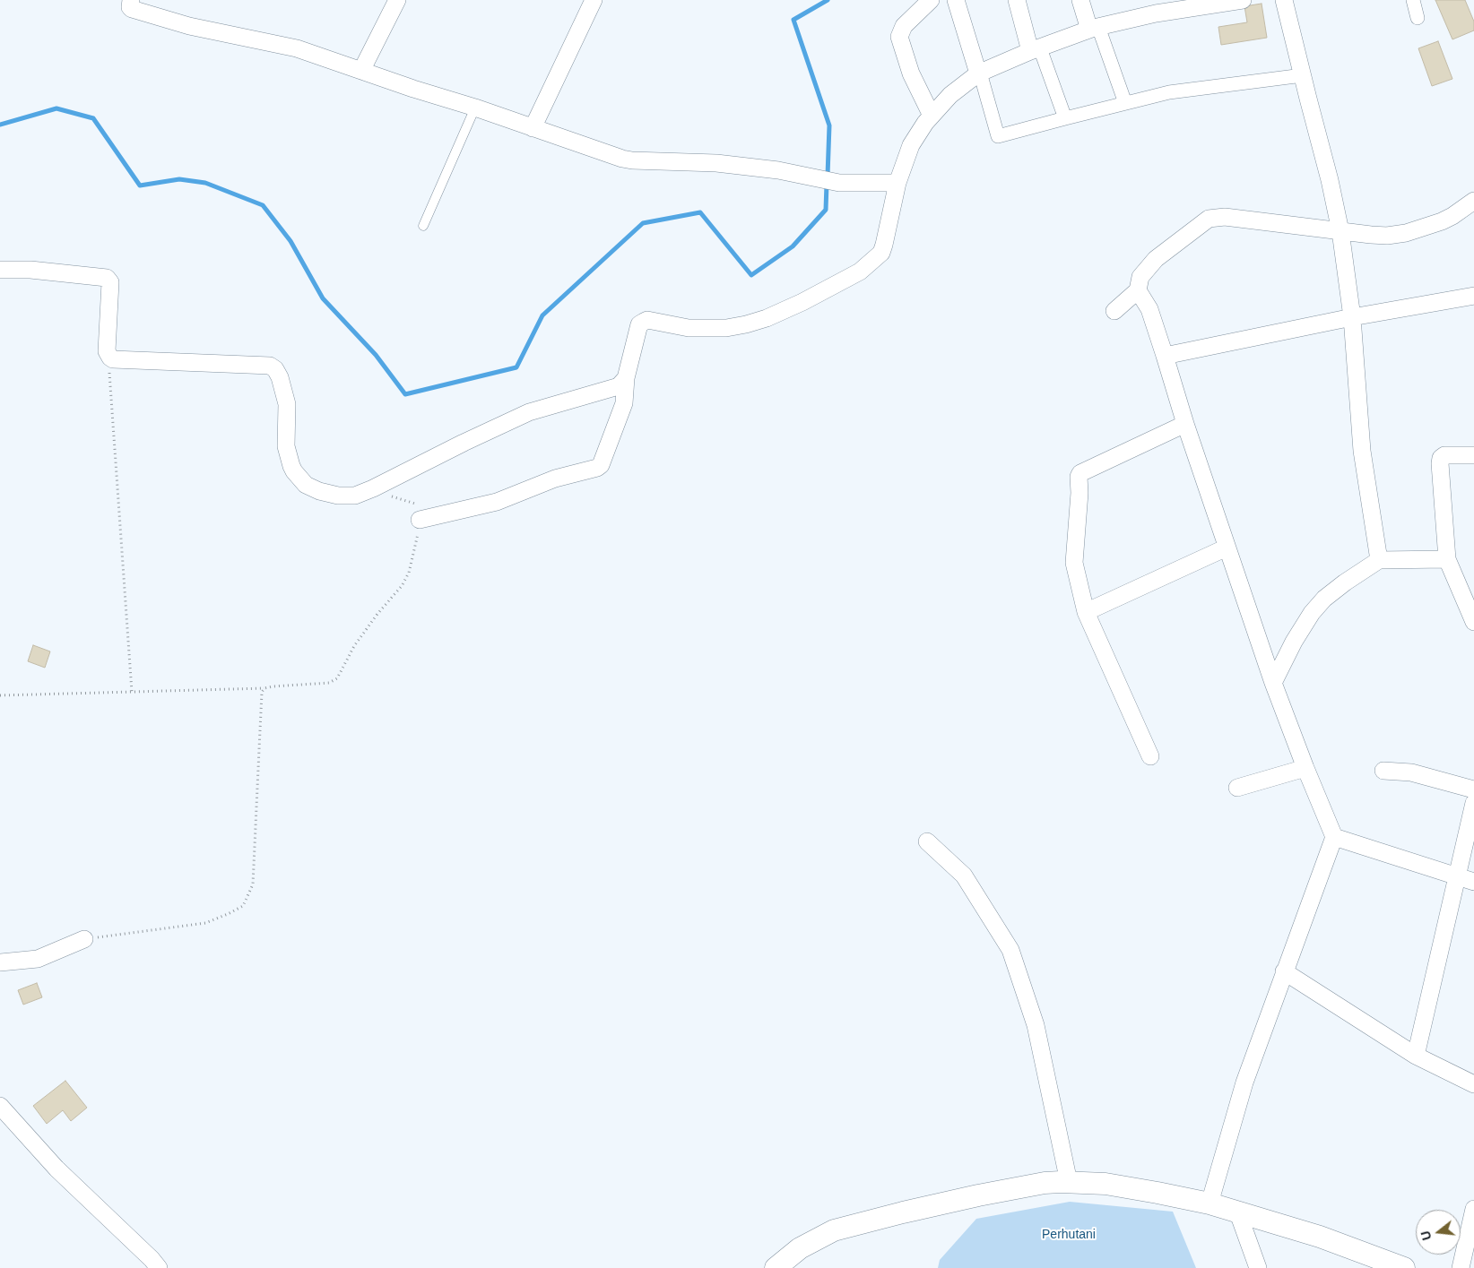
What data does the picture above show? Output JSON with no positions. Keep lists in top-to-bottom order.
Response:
{
  "parks": ["Perhutani"],
  "north": "left"
}
